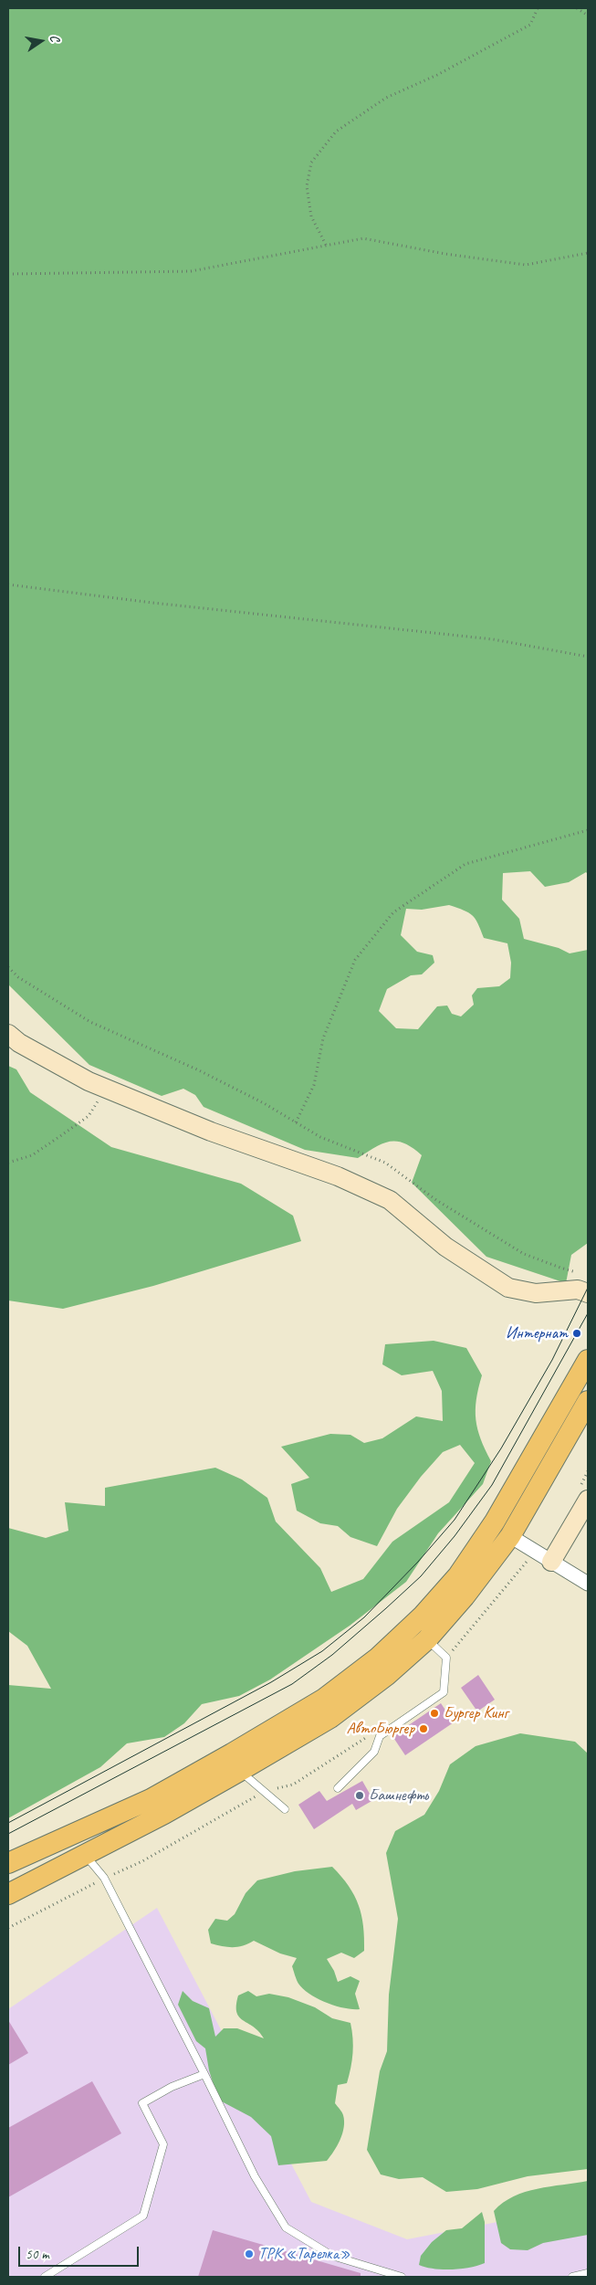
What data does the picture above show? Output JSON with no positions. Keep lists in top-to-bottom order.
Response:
{
  "places": [
    "Интернат",
    "Бургер Кинг",
    "АвтоБюргер",
    "Башнефть",
    "ТРК «Тарелка»"
  ],
  "scale_bar": "50 m",
  "north": "right"
}
